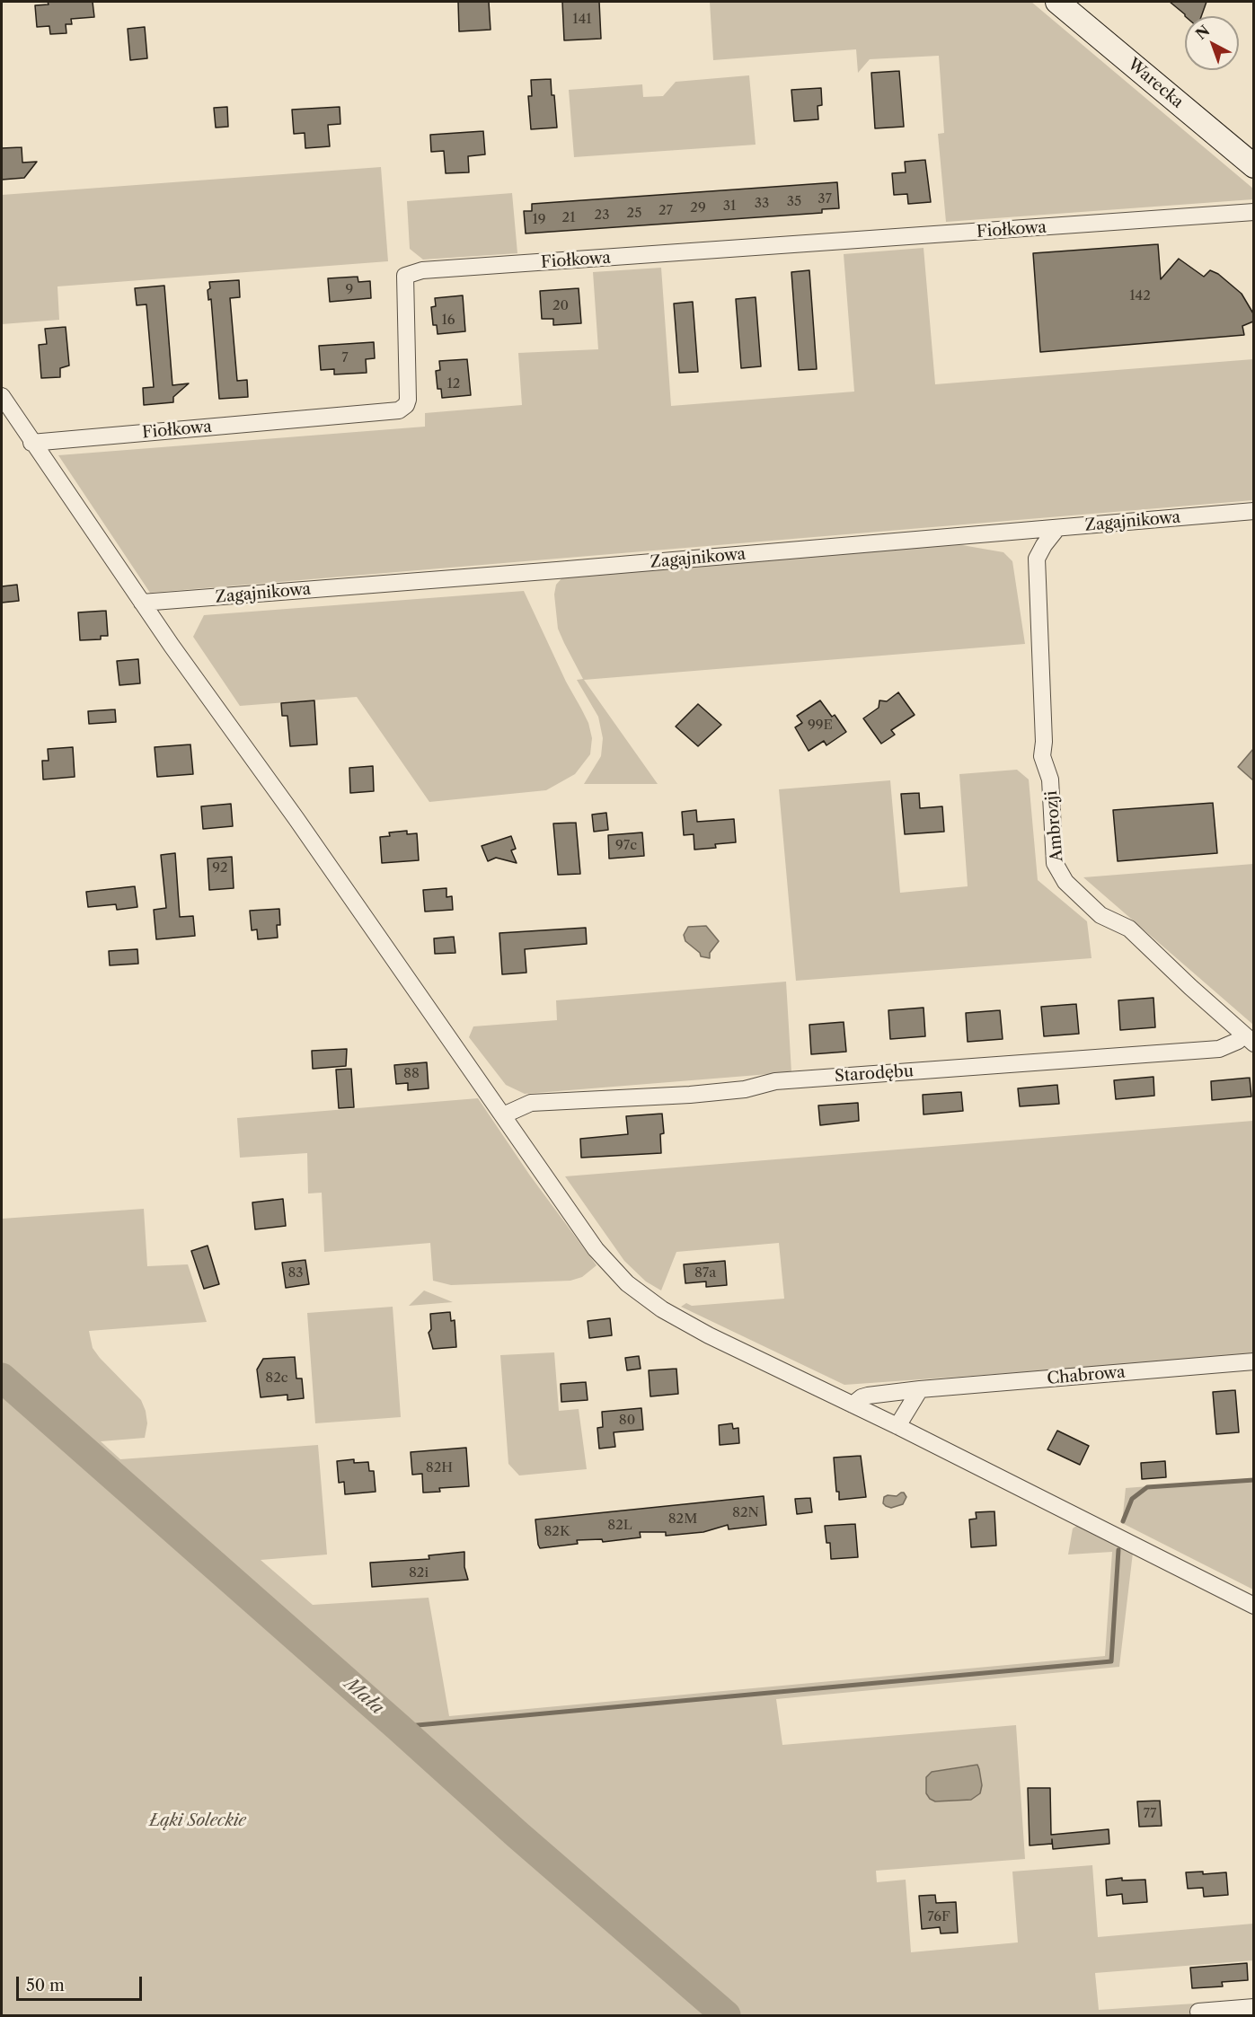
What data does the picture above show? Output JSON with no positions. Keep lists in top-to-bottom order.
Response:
{
  "streets": {
    "street": [
      "Warecka",
      "Fiołkowa",
      "Zagajnikowa",
      "Ambrozji",
      "Starodębu",
      "Chabrowa"
    ]
  },
  "crossings": [
    ["Zagajnikowa", "Ambrozji"],
    ["Ambrozji", "Starodębu"]
  ],
  "water": ["Mała"],
  "parks": ["Łąki Soleckie"],
  "house_numbers": [
    "141",
    "37",
    "35",
    "33",
    "31",
    "29",
    "27",
    "25",
    "23",
    "21",
    "19",
    "9",
    "142",
    "20",
    "16",
    "7",
    "12",
    "99E",
    "97c",
    "92",
    "88",
    "83",
    "87a",
    "82c",
    "80",
    "82H",
    "82N",
    "82M",
    "82L",
    "82K",
    "82i",
    "77",
    "76F"
  ],
  "scale_bar": "50 m",
  "north": "top left"
}
